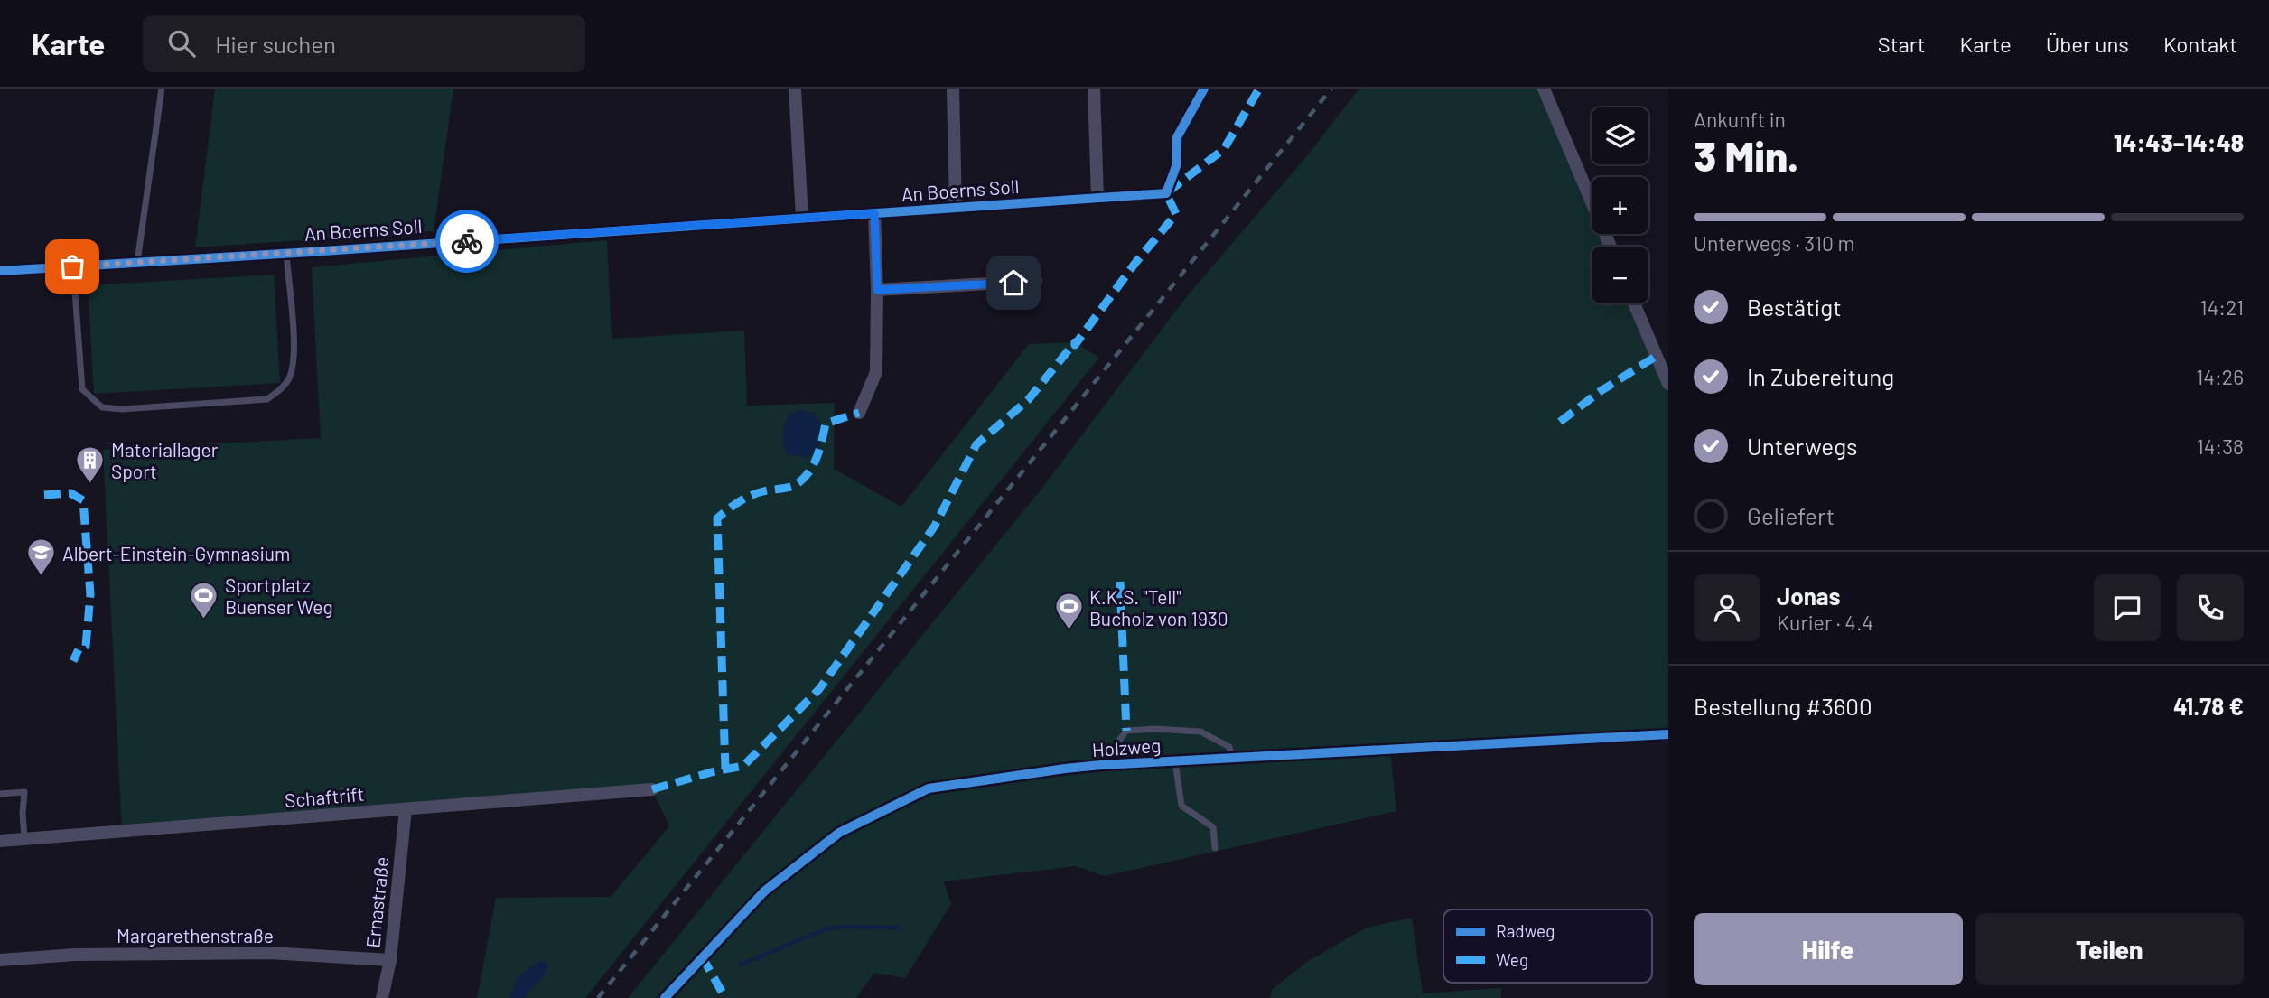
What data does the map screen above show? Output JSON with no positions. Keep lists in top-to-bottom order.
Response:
{
  "streets": {
    "street": [
      "An Boerns Soll",
      "Holzweg",
      "Schaftrift",
      "Ernastraße",
      "Margarethenstraße"
    ]
  },
  "crossings": [
    ["Schaftrift", "Ernastraße"],
    ["Ernastraße", "Margarethenstraße"]
  ],
  "places": {
    "building": ["Materiallager Sport"],
    "school or university": ["Albert-Einstein-Gymnasium"],
    "sports": ["Sportplatz Buenser Weg", "K.K.S. \"Tell\" Bucholz von 1930"]
  },
  "legend": ["Radweg", "Weg"],
  "page": {
    "header": "Karte",
    "search": "Hier suchen",
    "nav": [
      "Start",
      "Karte",
      "Über uns",
      "Kontakt"
    ],
    "heading": ["3 Min.", "Ankunft in", "14:43–14:48"],
    "panel": [
      "Jonas",
      "Kurier · 4.4",
      "Bestellung #3600",
      "41.78 €"
    ],
    "map_buttons": ["+", "−"],
    "bar": "Unterwegs · 310 m",
    "list": [
      ["Bestätigt", "14:21"],
      ["In Zubereitung", "14:26"],
      ["Unterwegs", "14:38"],
      "Geliefert"
    ],
    "buttons": ["Hilfe", "Teilen"]
  }
}
